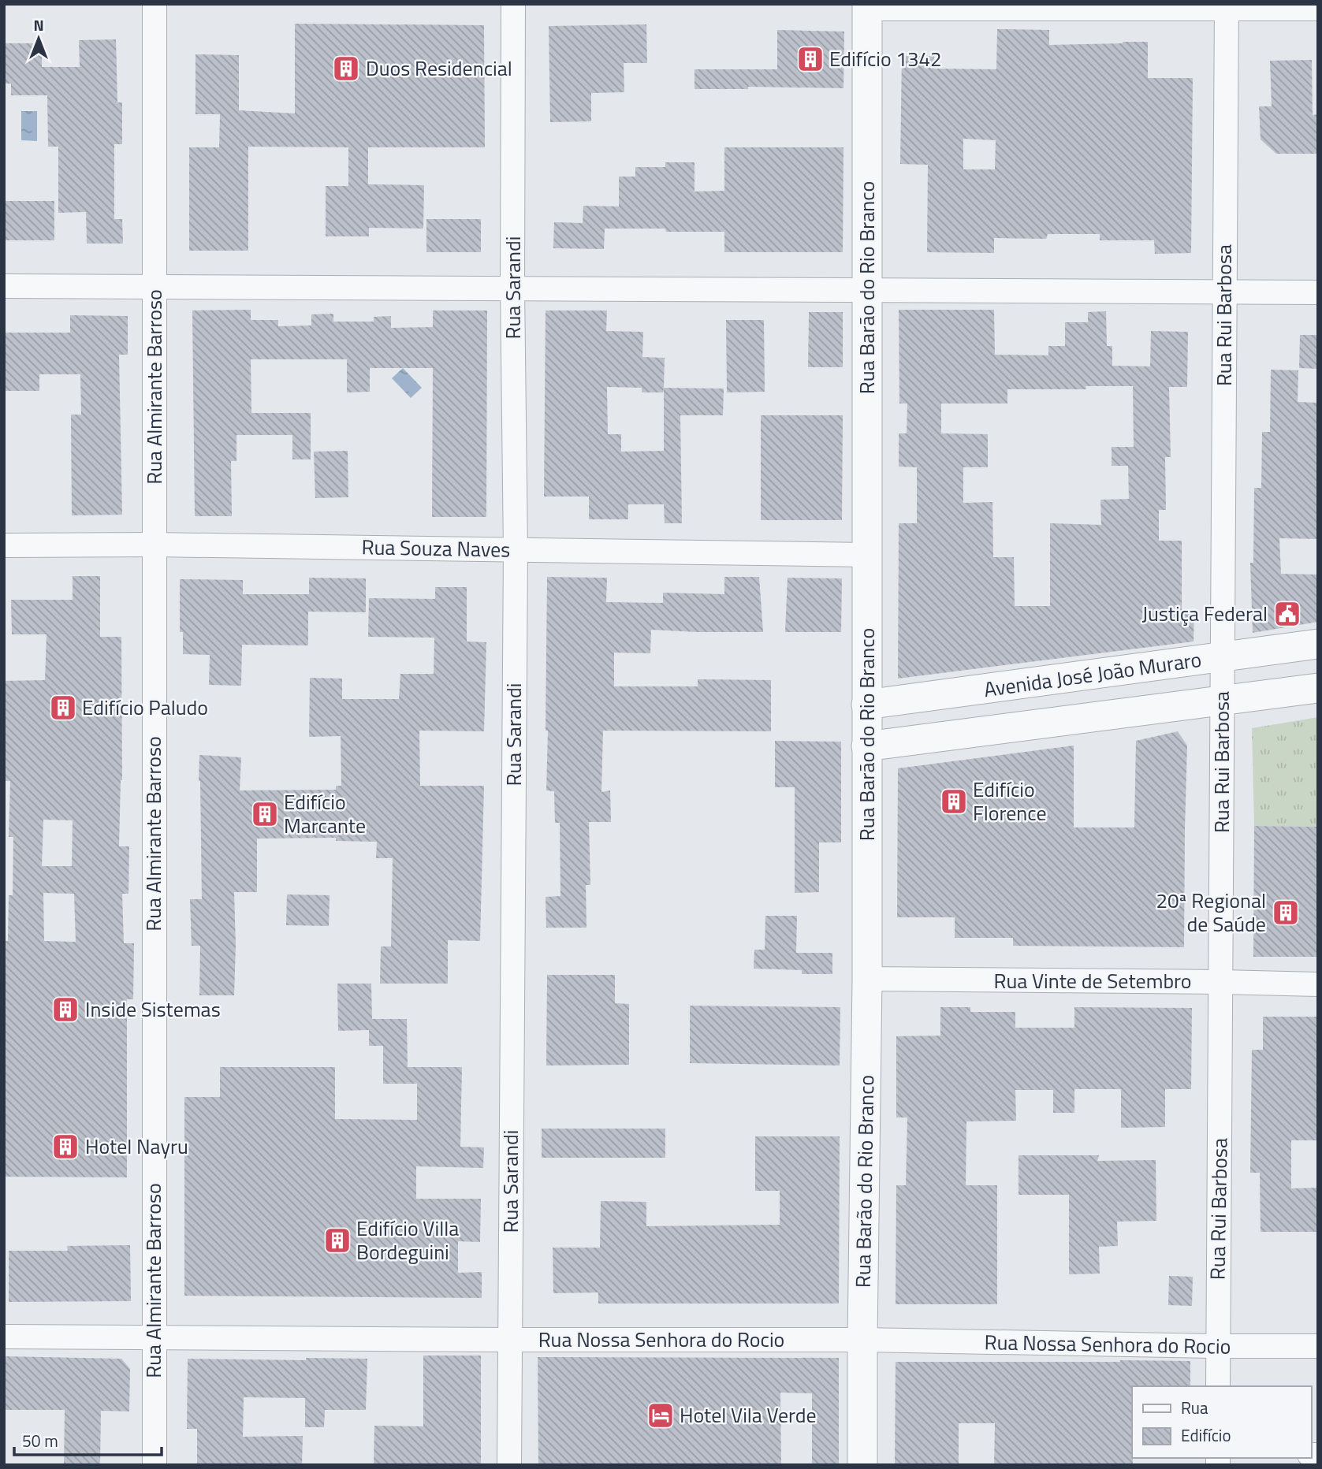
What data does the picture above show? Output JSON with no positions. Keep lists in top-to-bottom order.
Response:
{
  "streets": {
    "street": [
      "Rua Sarandi",
      "Rua Barão do Rio Branco",
      "Rua Rui Barbosa",
      "Rua Almirante Barroso",
      "Rua Souza Naves",
      "Avenida José João Muraro",
      "Rua Vinte de Setembro",
      "Rua Nossa Senhora do Rocio"
    ]
  },
  "crossings": [
    ["Rua Sarandi", "Rua Souza Naves"],
    ["Rua Sarandi", "Rua Nossa Senhora do Rocio"],
    ["Rua Barão do Rio Branco", "Rua Souza Naves"],
    ["Rua Barão do Rio Branco", "Avenida José João Muraro"],
    ["Rua Barão do Rio Branco", "Rua Vinte de Setembro"],
    ["Rua Barão do Rio Branco", "Rua Nossa Senhora do Rocio"],
    ["Rua Rui Barbosa", "Avenida José João Muraro"],
    ["Rua Rui Barbosa", "Rua Vinte de Setembro"],
    ["Rua Rui Barbosa", "Rua Nossa Senhora do Rocio"],
    ["Rua Almirante Barroso", "Rua Souza Naves"],
    ["Rua Almirante Barroso", "Rua Nossa Senhora do Rocio"]
  ],
  "places": {
    "building": [
      "Edifício 1342",
      "Duos Residencial",
      "Edifício Paludo",
      "Edifício Florence",
      "Edifício Marcante",
      "20ª Regional de Saúde",
      "Inside Sistemas",
      "Hotel Nayru",
      "Edifício Villa Bordeguini"
    ],
    "public building": ["Justiça Federal"],
    "hotel": ["Hotel Vila Verde"]
  },
  "legend": ["Rua", "Edifício"],
  "scale_bar": "50 m",
  "north": "top"
}
